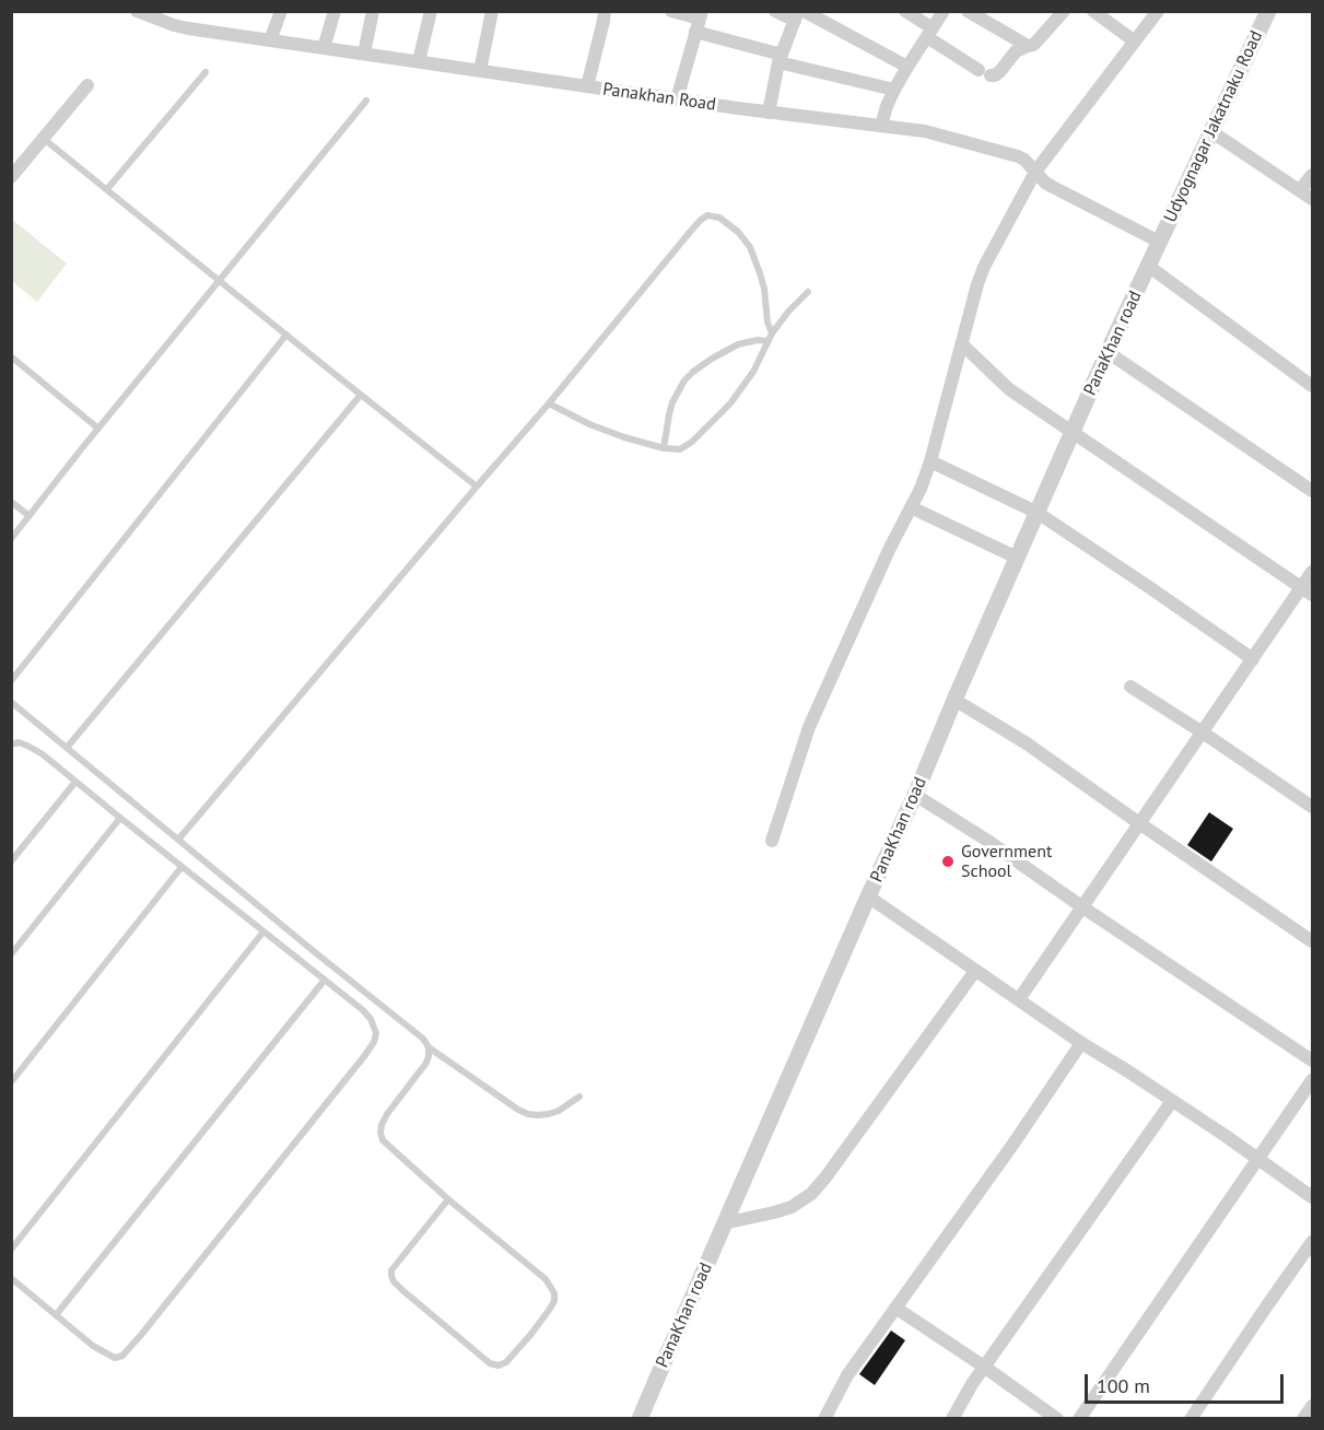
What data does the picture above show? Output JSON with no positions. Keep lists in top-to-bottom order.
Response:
{
  "streets": {
    "street": ["Panakhan Road", "Udyognagar Jakatnaku Road", "PanaKhan road"]
  },
  "crossings": [
    ["Panakhan Road", "Udyognagar Jakatnaku Road"],
    ["Panakhan Road", "PanaKhan road"],
    ["Udyognagar Jakatnaku Road", "PanaKhan road"]
  ],
  "places": ["Government School"],
  "scale_bar": "100 m"
}
